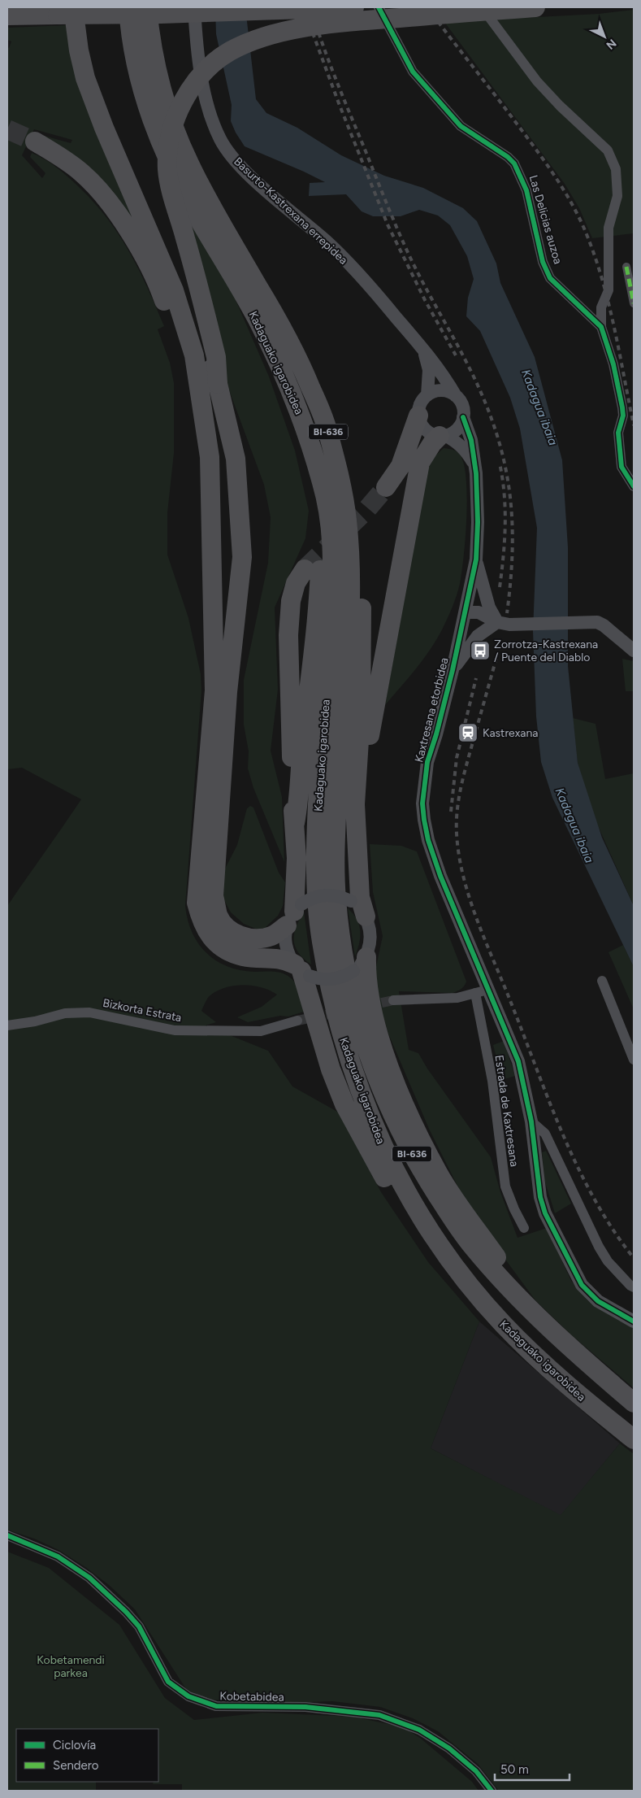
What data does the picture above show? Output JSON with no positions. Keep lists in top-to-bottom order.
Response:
{
  "streets": {
    "highway": ["Kadaguako igarobidea", "BI-636"],
    "street": [
      "Basurto-Kastrexana errepidea",
      "Las Delicias auzoa",
      "Kaxtresana etorbidea",
      "Bizkorta Estrata",
      "Estrada de Kaxtresana",
      "Kobetabidea"
    ]
  },
  "crossings": [
    ["Basurto-Kastrexana errepidea", "Kaxtresana etorbidea"],
    ["Kaxtresana etorbidea", "Estrada de Kaxtresana"]
  ],
  "water": ["Kadagua ibaia"],
  "parks": ["Kobetamendi parkea"],
  "places": {
    "bus stop": ["Zorrotza-Kastrexana / Puente del Diablo"],
    "station": ["Kastrexana"]
  },
  "legend": ["Ciclovía", "Sendero"],
  "scale_bar": "50 m",
  "north": "bottom right"
}
